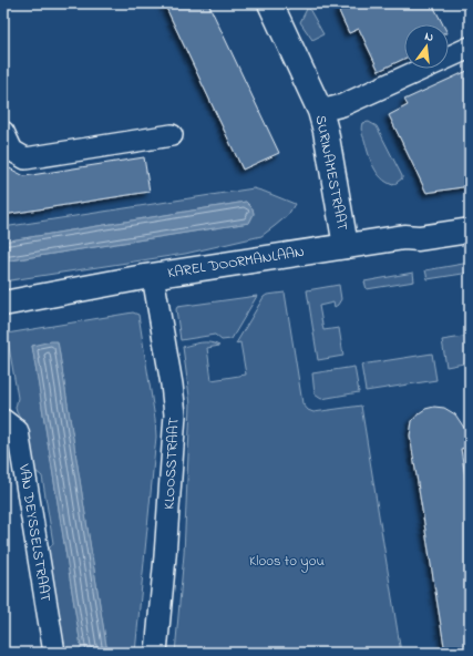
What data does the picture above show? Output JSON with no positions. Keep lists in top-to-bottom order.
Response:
{
  "streets": {
    "street": [
      "SURINAMESTRAAT",
      "KAREL DOORMANLAAN",
      "KLOOSSTRAAT",
      "VAN DEYSSELSTRAAT"
    ]
  },
  "crossings": [
    ["SURINAMESTRAAT", "KAREL DOORMANLAAN"],
    ["KAREL DOORMANLAAN", "KLOOSSTRAAT"]
  ],
  "parks": ["Kloos to you"],
  "north": "top"
}
